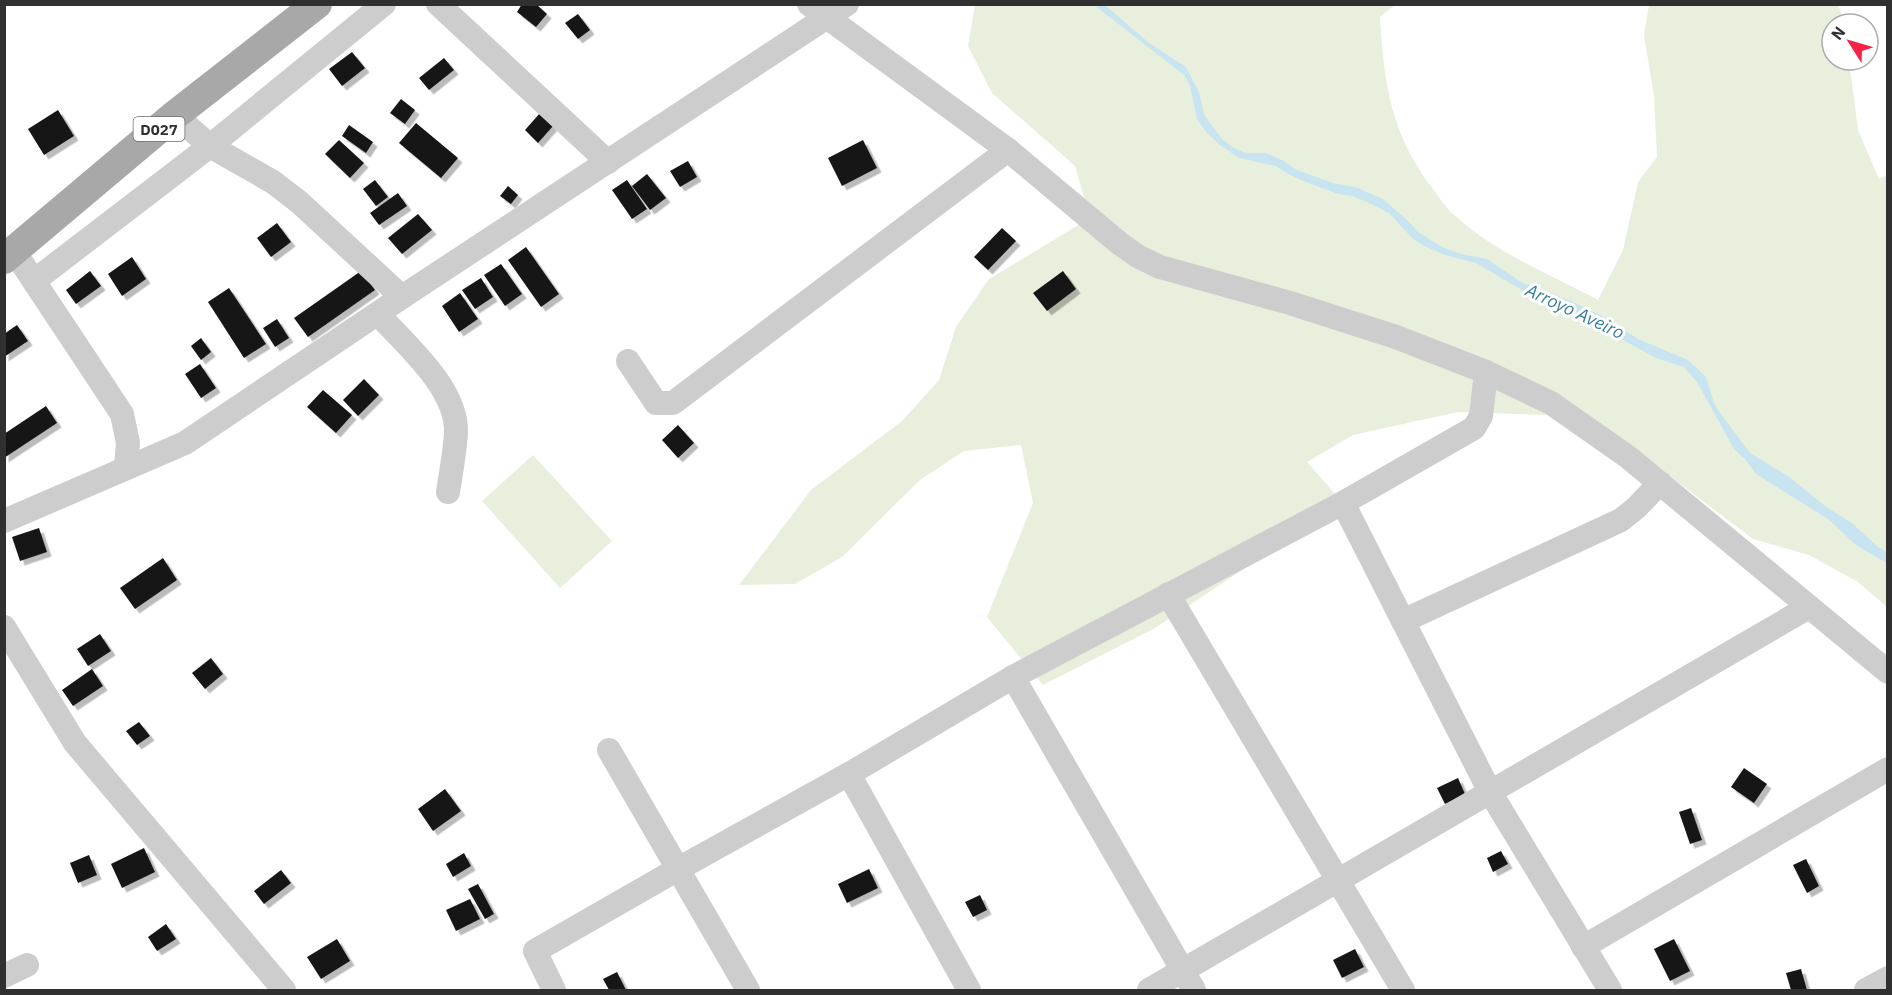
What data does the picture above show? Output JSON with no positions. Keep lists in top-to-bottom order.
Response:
{
  "streets": {
    "main road": ["D027"]
  },
  "water": ["Arroyo Aveiro"],
  "north": "top left"
}
